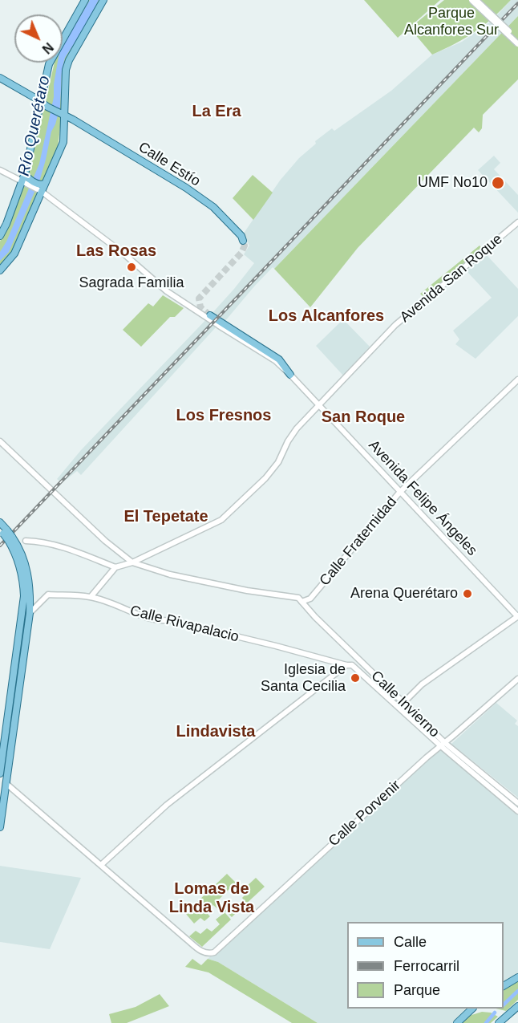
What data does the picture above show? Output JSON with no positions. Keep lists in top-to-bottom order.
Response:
{
  "streets": {
    "main road": ["Calle Estío", "Avenida Felipe Ángeles"],
    "street": [
      "Avenida San Roque",
      "Calle Fraternidad",
      "Calle Rivapalacio",
      "Calle Invierno",
      "Calle Porvenir"
    ]
  },
  "crossings": [
    ["Avenida San Roque", "Avenida Felipe Ángeles"],
    ["Avenida Felipe Ángeles", "Calle Fraternidad"],
    ["Calle Fraternidad", "Calle Invierno"],
    ["Calle Rivapalacio", "Calle Invierno"],
    ["Calle Invierno", "Calle Porvenir"]
  ],
  "districts": [
    "La Era",
    "Las Rosas",
    "Los Alcanfores",
    "Los Fresnos",
    "San Roque",
    "El Tepetate",
    "Lindavista",
    "Lomas de Linda Vista"
  ],
  "water": ["Río Querétaro"],
  "parks": ["Parque Alcanfores Sur"],
  "places": [
    "UMF No10",
    "Sagrada Familia",
    "Arena Querétaro",
    "Iglesia de Santa Cecilia"
  ],
  "legend": ["Calle", "Ferrocarril", "Parque"],
  "north": "bottom right"
}
